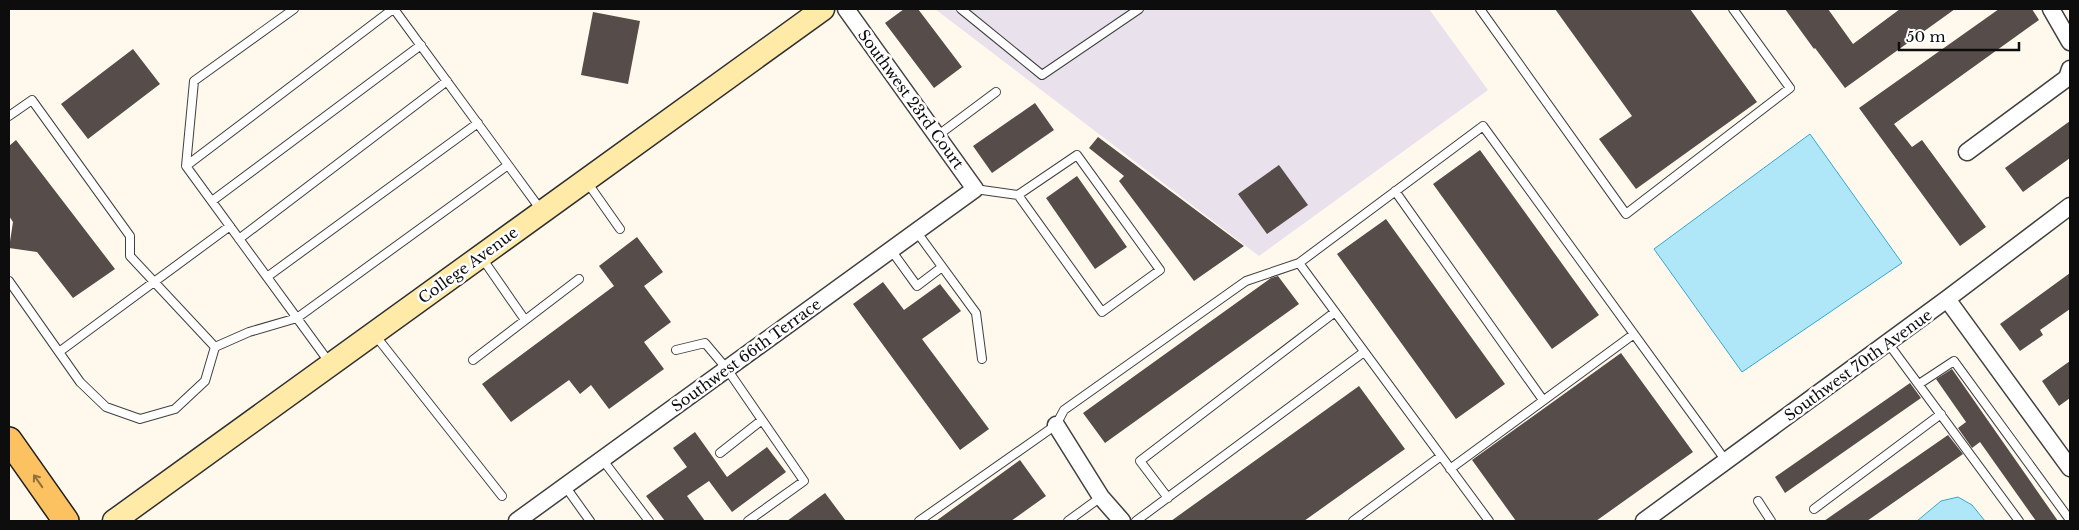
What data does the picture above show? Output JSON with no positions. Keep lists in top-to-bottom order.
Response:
{
  "streets": {
    "street": [
      "Southwest 23rd Court",
      "College Avenue",
      "Southwest 66th Terrace",
      "Southwest 70th Avenue"
    ]
  },
  "crossings": [
    ["Southwest 23rd Court", "Southwest 66th Terrace"]
  ],
  "scale_bar": "50 m"
}
